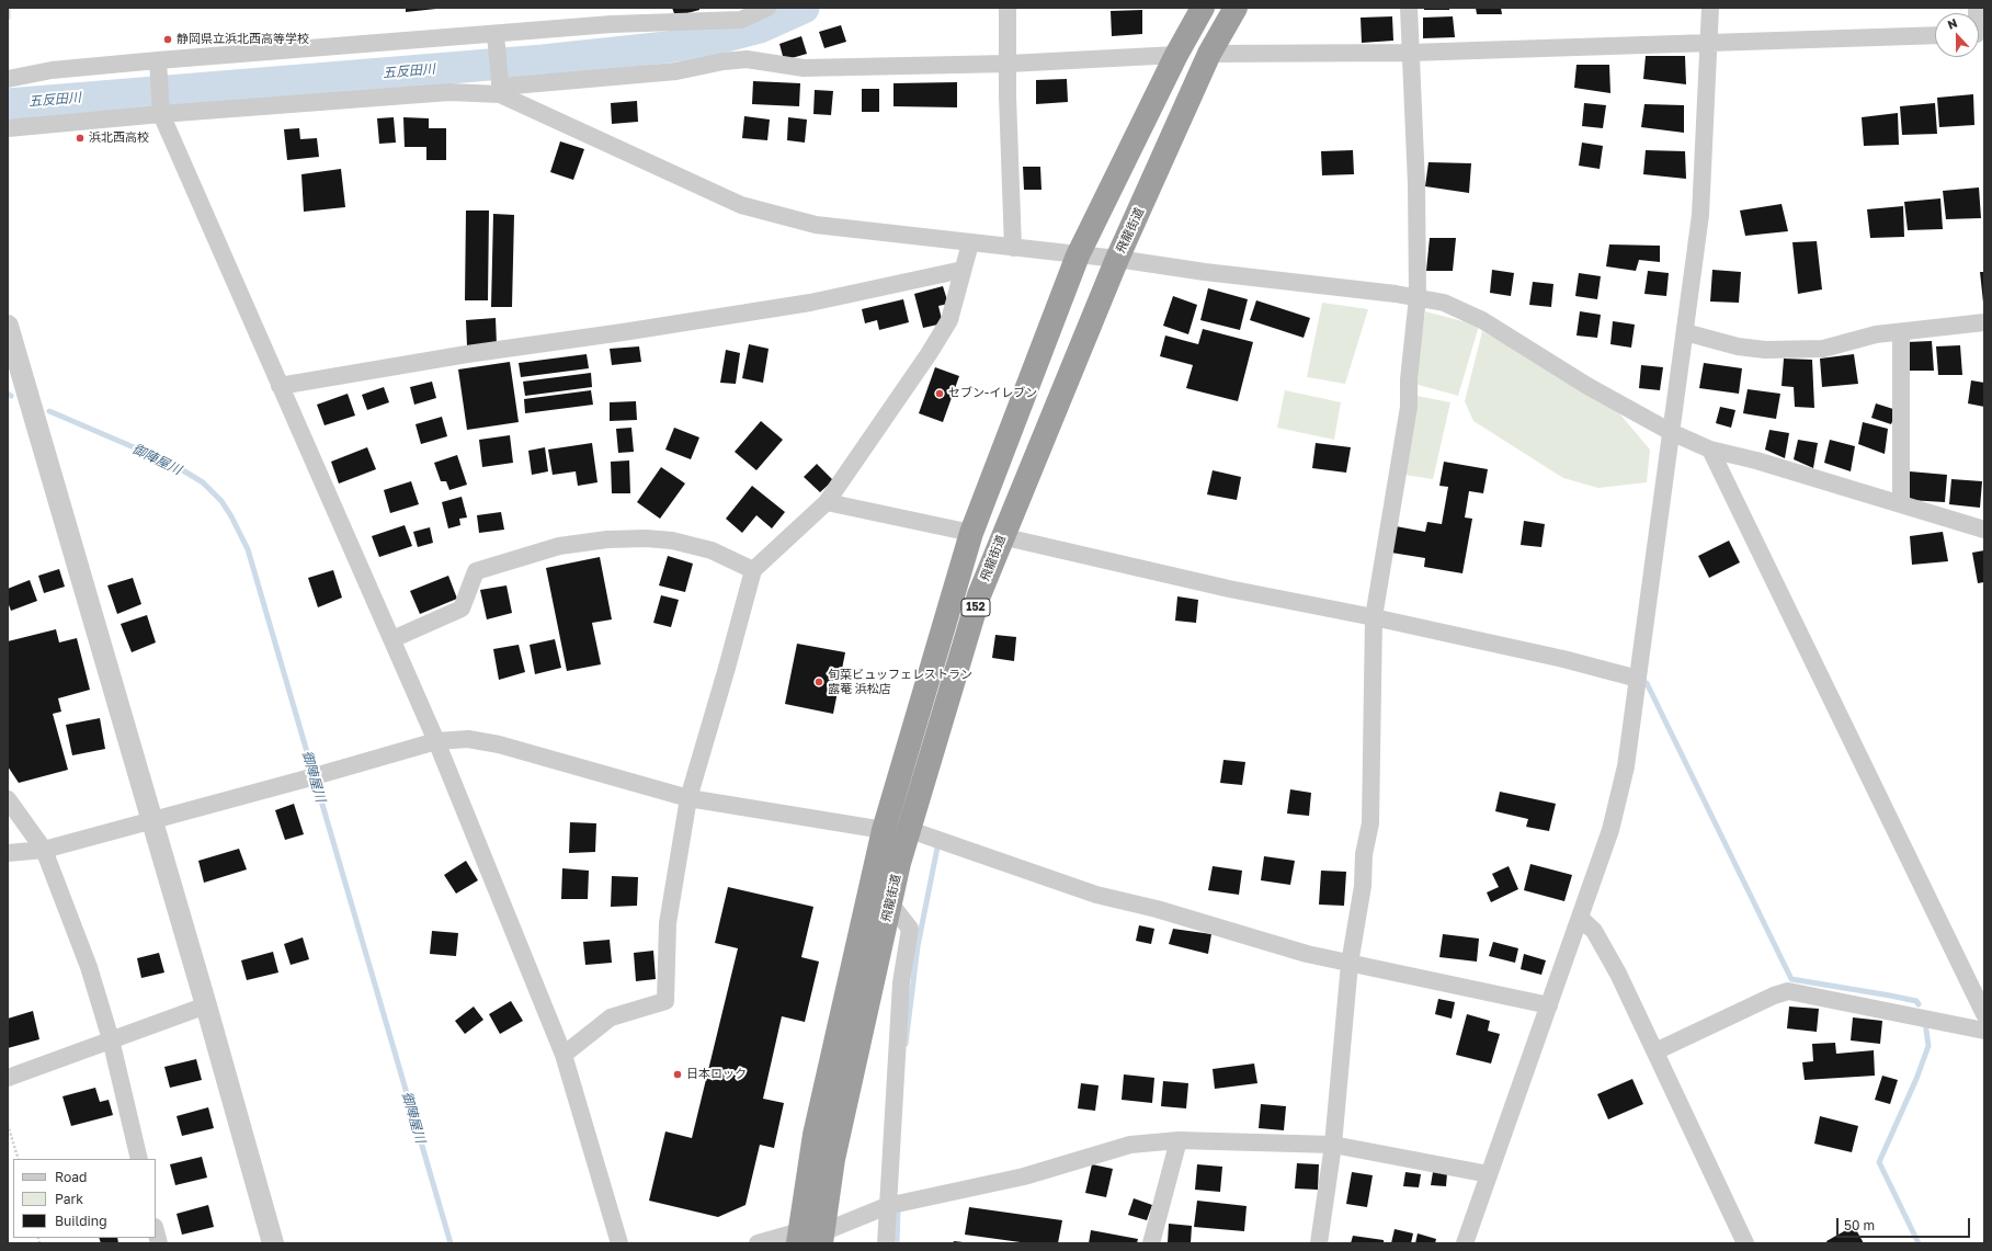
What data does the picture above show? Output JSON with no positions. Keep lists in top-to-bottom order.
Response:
{
  "streets": {
    "highway": ["飛龍街道", "152"]
  },
  "water": ["五反田川", "御陣屋川"],
  "places": [
    "静岡県立浜北西高等学校",
    "浜北西高校",
    "セブン-イレブン",
    "旬菜ビュッフェレストラン 露菴 浜松店",
    "日本ロック"
  ],
  "legend": ["Road", "Park", "Building"],
  "scale_bar": "50 m",
  "north": "top"
}
